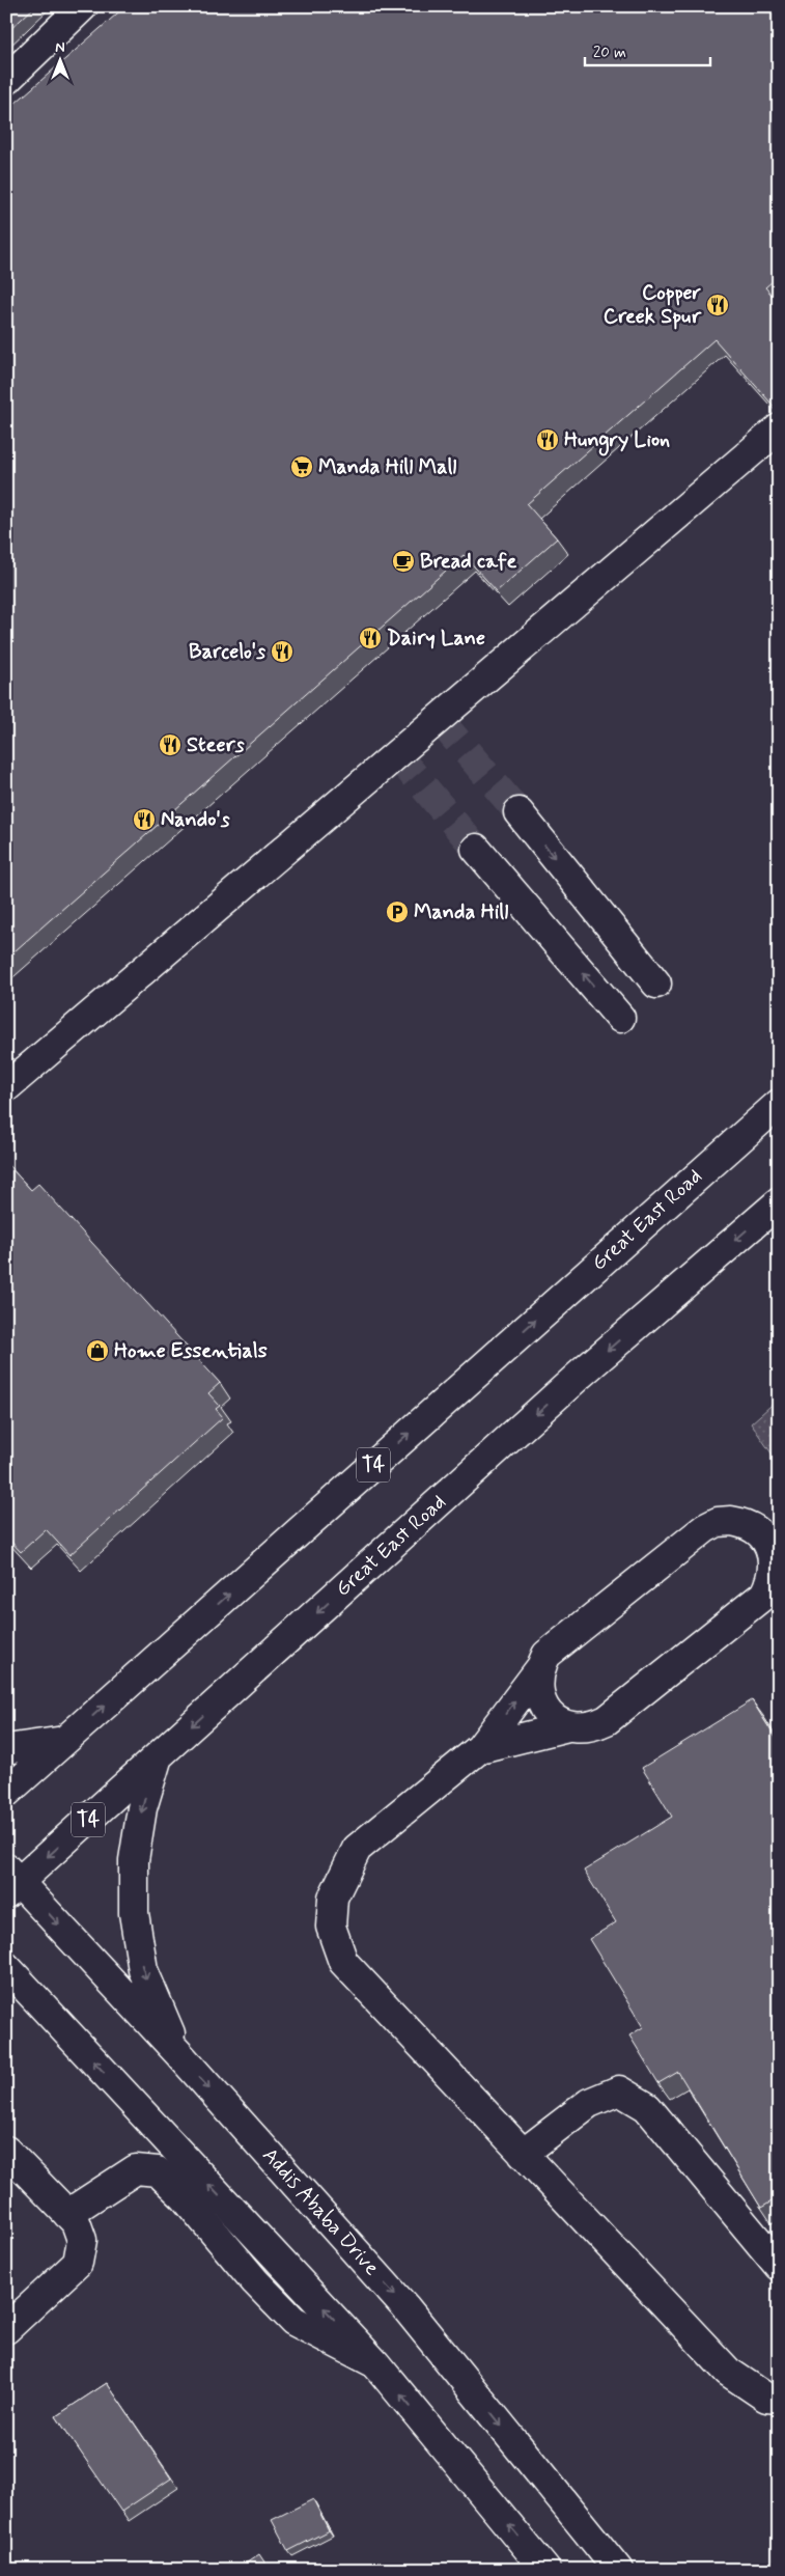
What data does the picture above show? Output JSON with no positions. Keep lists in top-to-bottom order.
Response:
{
  "streets": {
    "main road": ["Great East Road", "T4", "Addis Ababa Drive"]
  },
  "crossings": [
    ["Great East Road", "Addis Ababa Drive"]
  ],
  "places": {
    "restaurant": [
      "Copper Creek Spur",
      "Hungry Lion",
      "Dairy Lane",
      "Barcelo's",
      "Steers",
      "Nando's"
    ],
    "supermarket": ["Manda Hill Mall"],
    "cafe": ["Bread cafe"],
    "parking": ["Manda Hill"],
    "shop": ["Home Essentials"]
  },
  "scale_bar": "20 m",
  "north": "top"
}
